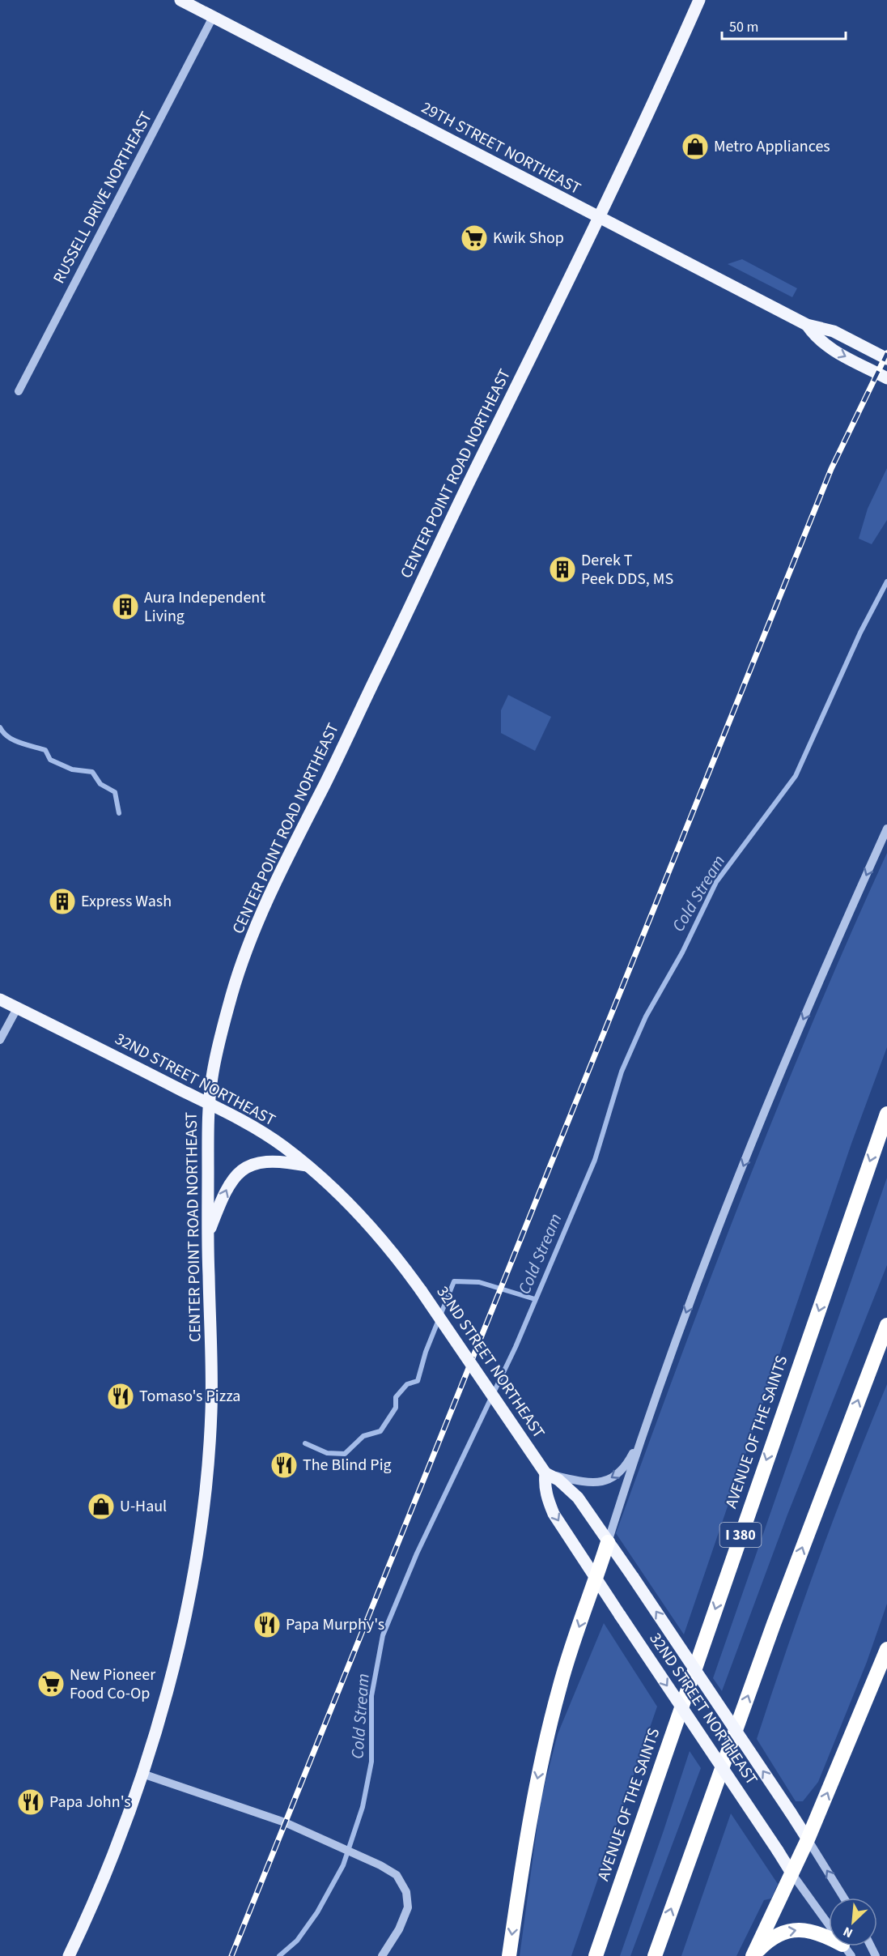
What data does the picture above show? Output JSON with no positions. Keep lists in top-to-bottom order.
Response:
{
  "streets": {
    "highway": ["AVENUE OF THE SAINTS", "I 380"],
    "main road": ["29TH STREET NORTHEAST", "CENTER POINT ROAD NORTHEAST", "32ND STREET NORTHEAST"],
    "street": ["RUSSELL DRIVE NORTHEAST"]
  },
  "crossings": [
    ["29TH STREET NORTHEAST", "RUSSELL DRIVE NORTHEAST"],
    ["29TH STREET NORTHEAST", "CENTER POINT ROAD NORTHEAST"],
    ["CENTER POINT ROAD NORTHEAST", "32ND STREET NORTHEAST"]
  ],
  "water": ["Cold Stream"],
  "places": {
    "shop": ["Metro Appliances", "U-Haul"],
    "supermarket": ["Kwik Shop", "New Pioneer Food Co-Op"],
    "building": ["Derek T Peek DDS, MS", "Aura Independent Living", "Express Wash"],
    "restaurant": [
      "Tomaso's Pizza",
      "The Blind Pig",
      "Papa Murphy's",
      "Papa John's"
    ]
  },
  "scale_bar": "50 m",
  "north": "bottom left"
}
